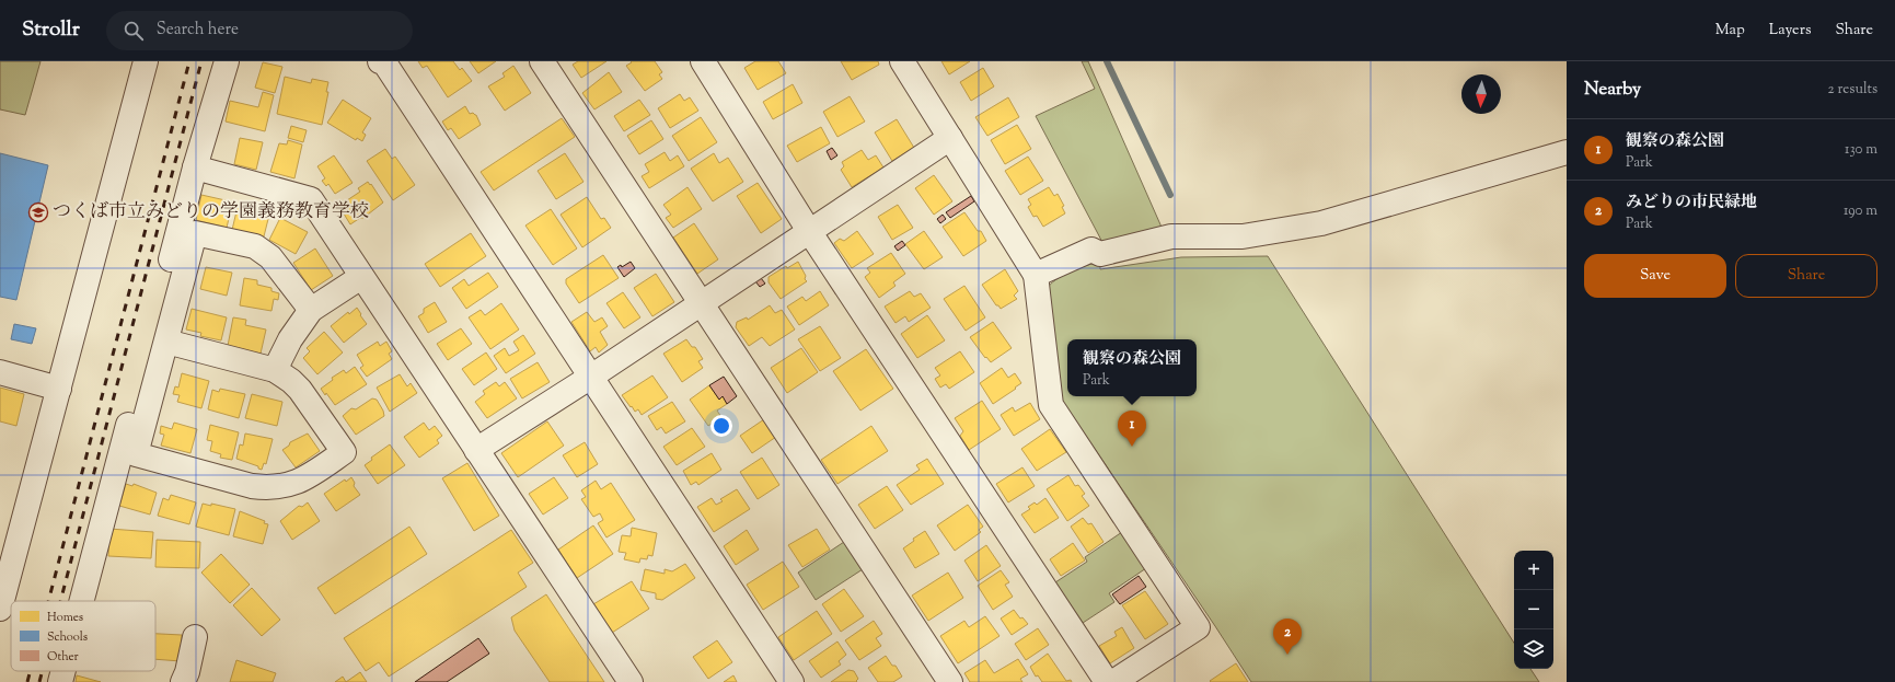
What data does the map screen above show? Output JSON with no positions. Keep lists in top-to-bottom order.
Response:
{
  "places": {
    "school or university": ["つくば市立みどりの学園義務教育学校"]
  },
  "legend": ["Homes", "Schools", "Other"],
  "north": "bottom",
  "page": {
    "header": "Strollr",
    "search": "Search here",
    "nav": ["Map", "Layers", "Share"],
    "heading": ["Nearby", "2 results"],
    "list": [
      {
        "mark": "1",
        "name": "観察の森公園",
        "note": "Park",
        "value": "130 m"
      },
      {
        "mark": "2",
        "name": "みどりの市民緑地",
        "note": "Park",
        "value": "190 m"
      }
    ],
    "buttons": ["Save", "Share"],
    "popup": ["観察の森公園", "Park"],
    "pins": ["1", "2"],
    "map_buttons": ["+", "−"]
  }
}
